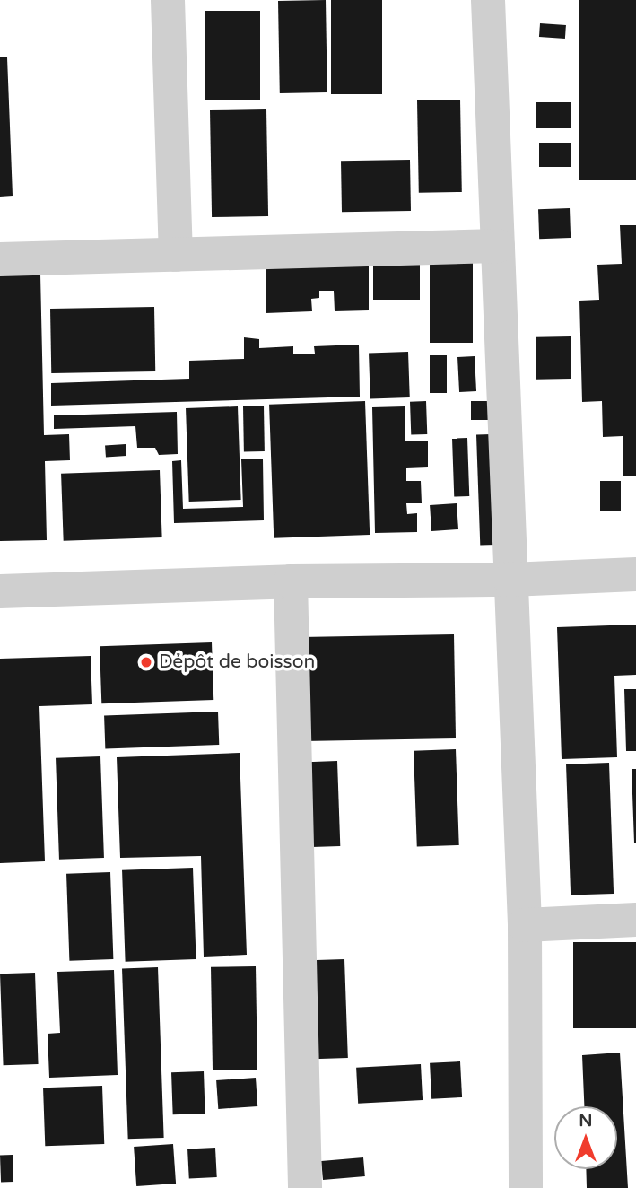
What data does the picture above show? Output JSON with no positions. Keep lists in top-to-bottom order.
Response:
{
  "places": ["Dépôt de boisson"],
  "north": "top"
}
